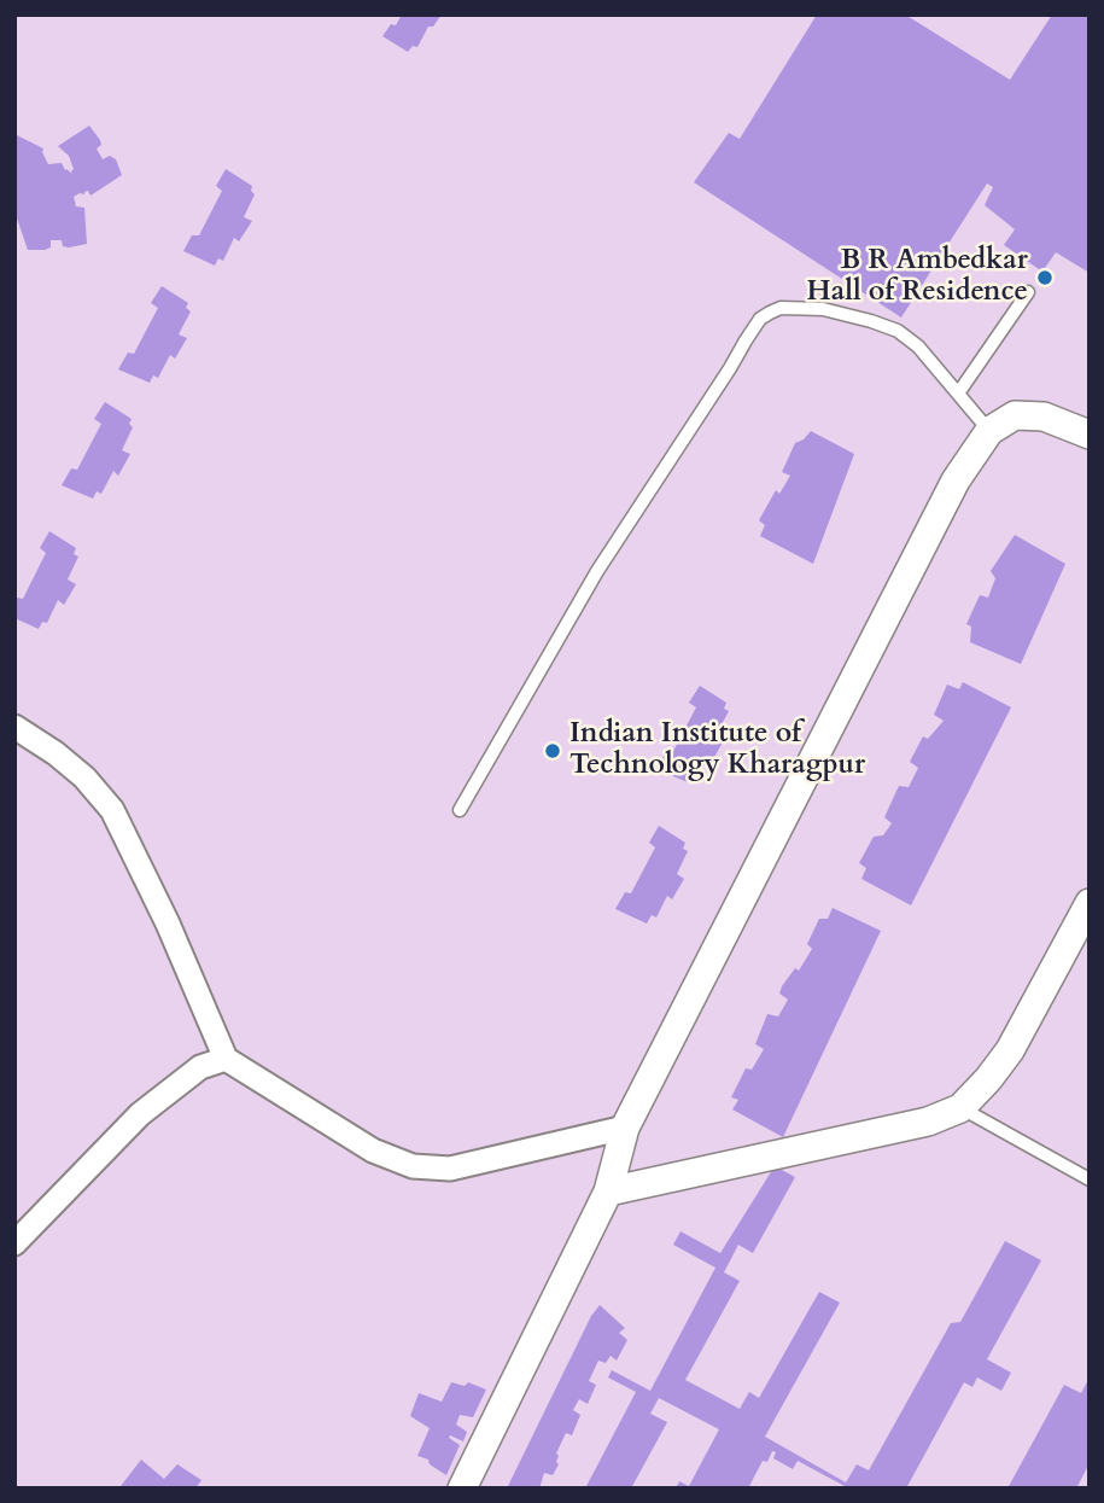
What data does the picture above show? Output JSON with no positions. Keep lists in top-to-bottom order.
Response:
{
  "places": ["B R Ambedkar Hall of Residence", "Indian Institute of Technology Kharagpur"]
}
